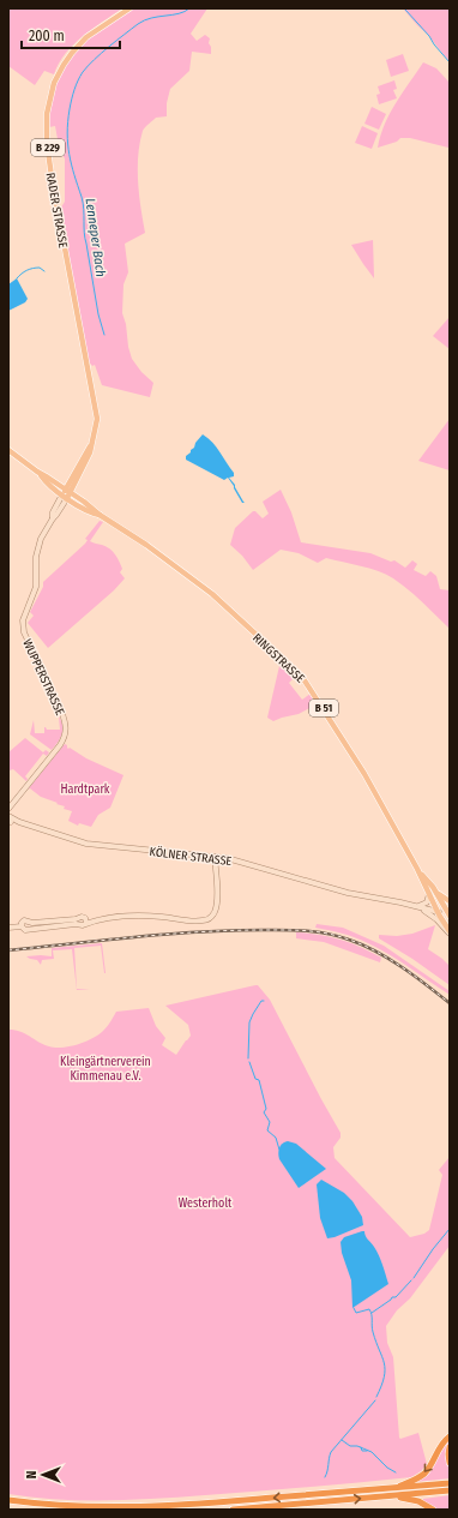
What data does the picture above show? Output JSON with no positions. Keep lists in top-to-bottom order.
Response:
{
  "streets": {
    "main road": [
      "B 229",
      "RADER STRASSE",
      "RINGSTRASSE",
      "B 51",
      "KÖLNER STRASSE"
    ],
    "street": ["WUPPERSTRASSE"]
  },
  "crossings": [
    ["RADER STRASSE", "RINGSTRASSE"],
    ["RADER STRASSE", "WUPPERSTRASSE"],
    ["RINGSTRASSE", "KÖLNER STRASSE"]
  ],
  "water": ["Lenneper Bach"],
  "parks": ["Hardtpark", "Kleingärtnerverein Kimmenau e.V.", "Westerholt"],
  "scale_bar": "200 m",
  "north": "left"
}
